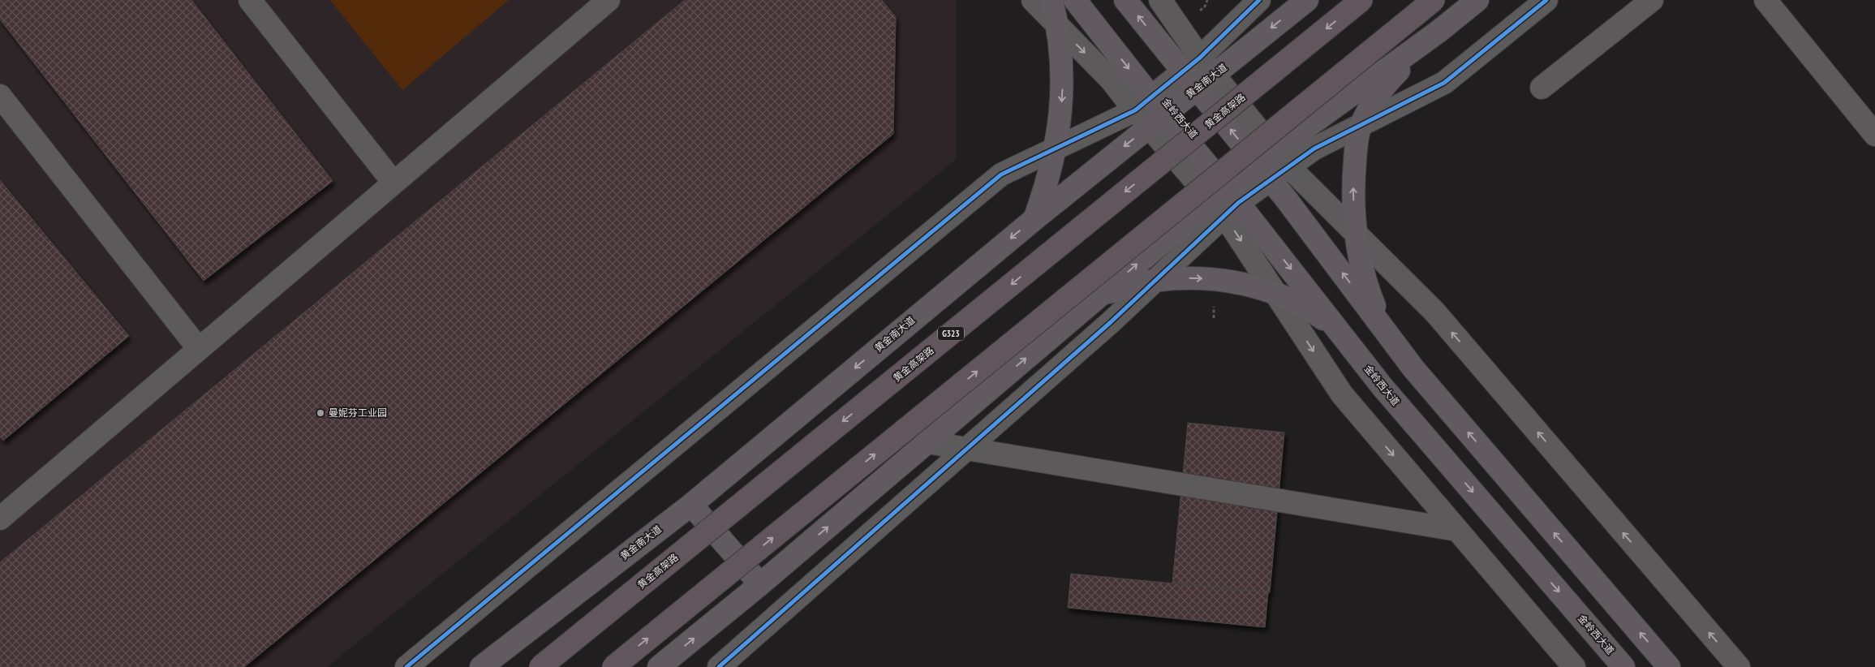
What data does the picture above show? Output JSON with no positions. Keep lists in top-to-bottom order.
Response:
{
  "streets": {
    "highway": ["黄金高架路", "G323"],
    "main road": ["黄金南大道", "金岭西大道"]
  },
  "crossings": [
    ["黄金南大道", "金岭西大道"]
  ],
  "places": ["曼妮芬工业园"]
}
